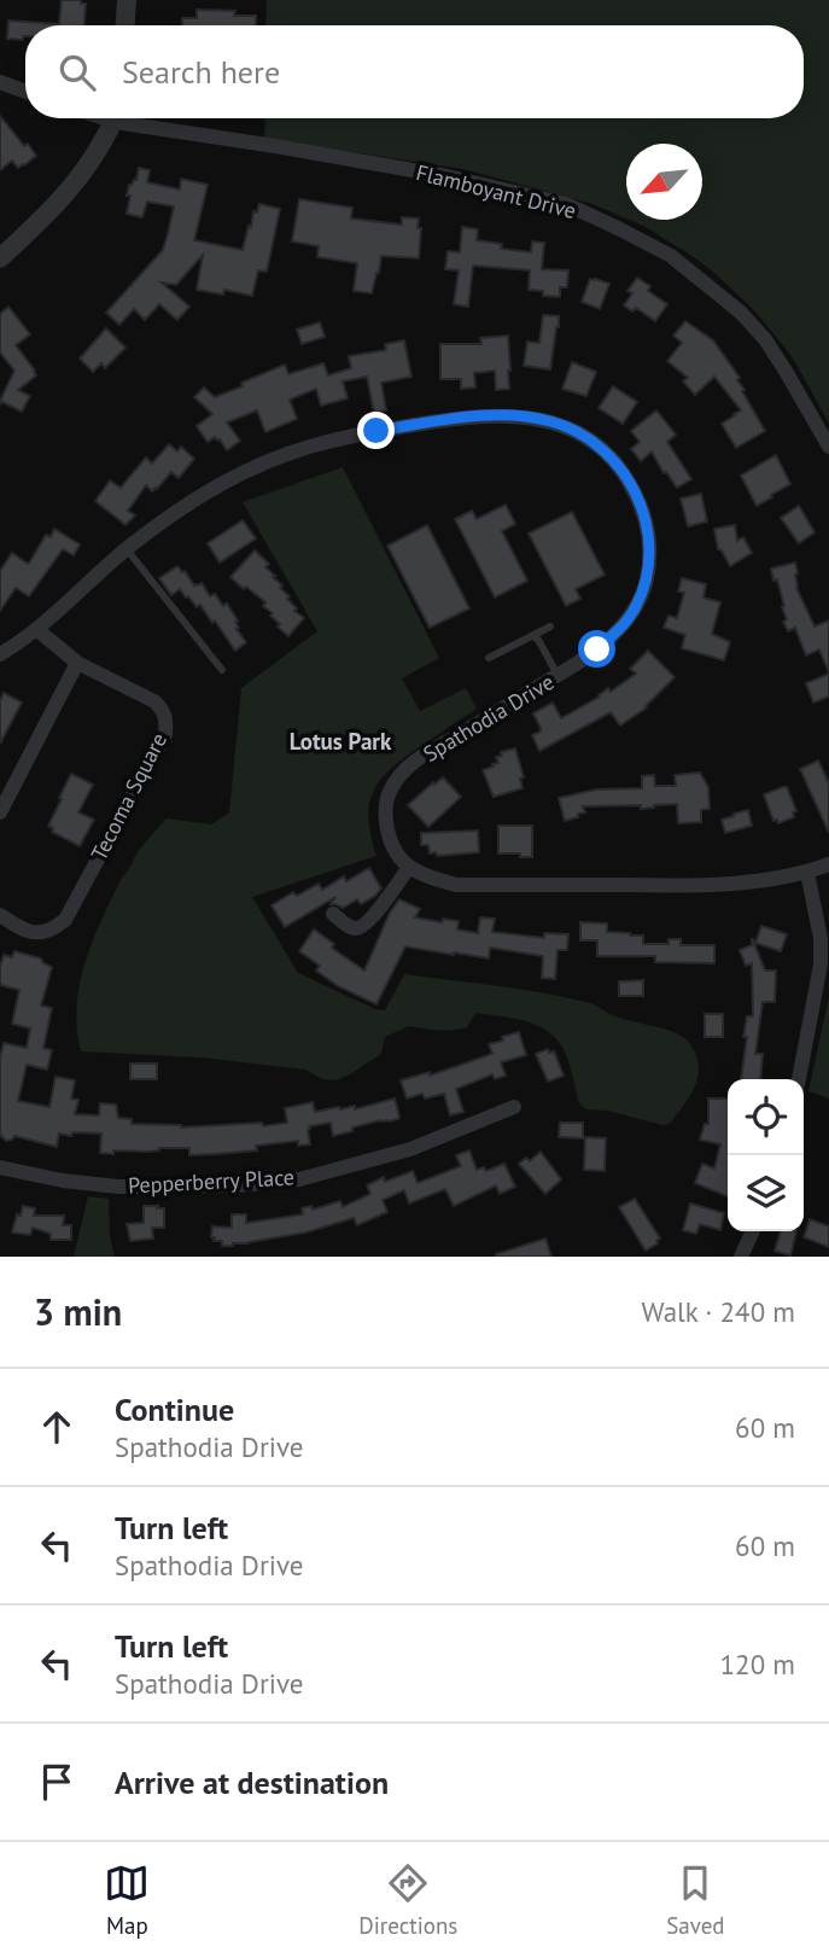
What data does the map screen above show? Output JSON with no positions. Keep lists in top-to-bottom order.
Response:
{
  "streets": {
    "street": [
      "Flamboyant Drive",
      "Spathodia Drive",
      "Tecoma Square",
      "Pepperberry Place"
    ]
  },
  "districts": ["Lotus Park"],
  "north": "bottom left",
  "page": {
    "search": "Search here",
    "heading": ["3 min", "Walk · 240 m"],
    "list": [
      ["Continue", "Spathodia Drive", "60 m"],
      ["Turn left", "Spathodia Drive", "60 m"],
      ["Turn left", "Spathodia Drive", "120 m"],
      "Arrive at destination"
    ],
    "nav": ["Map", "Directions", "Saved"]
  }
}
